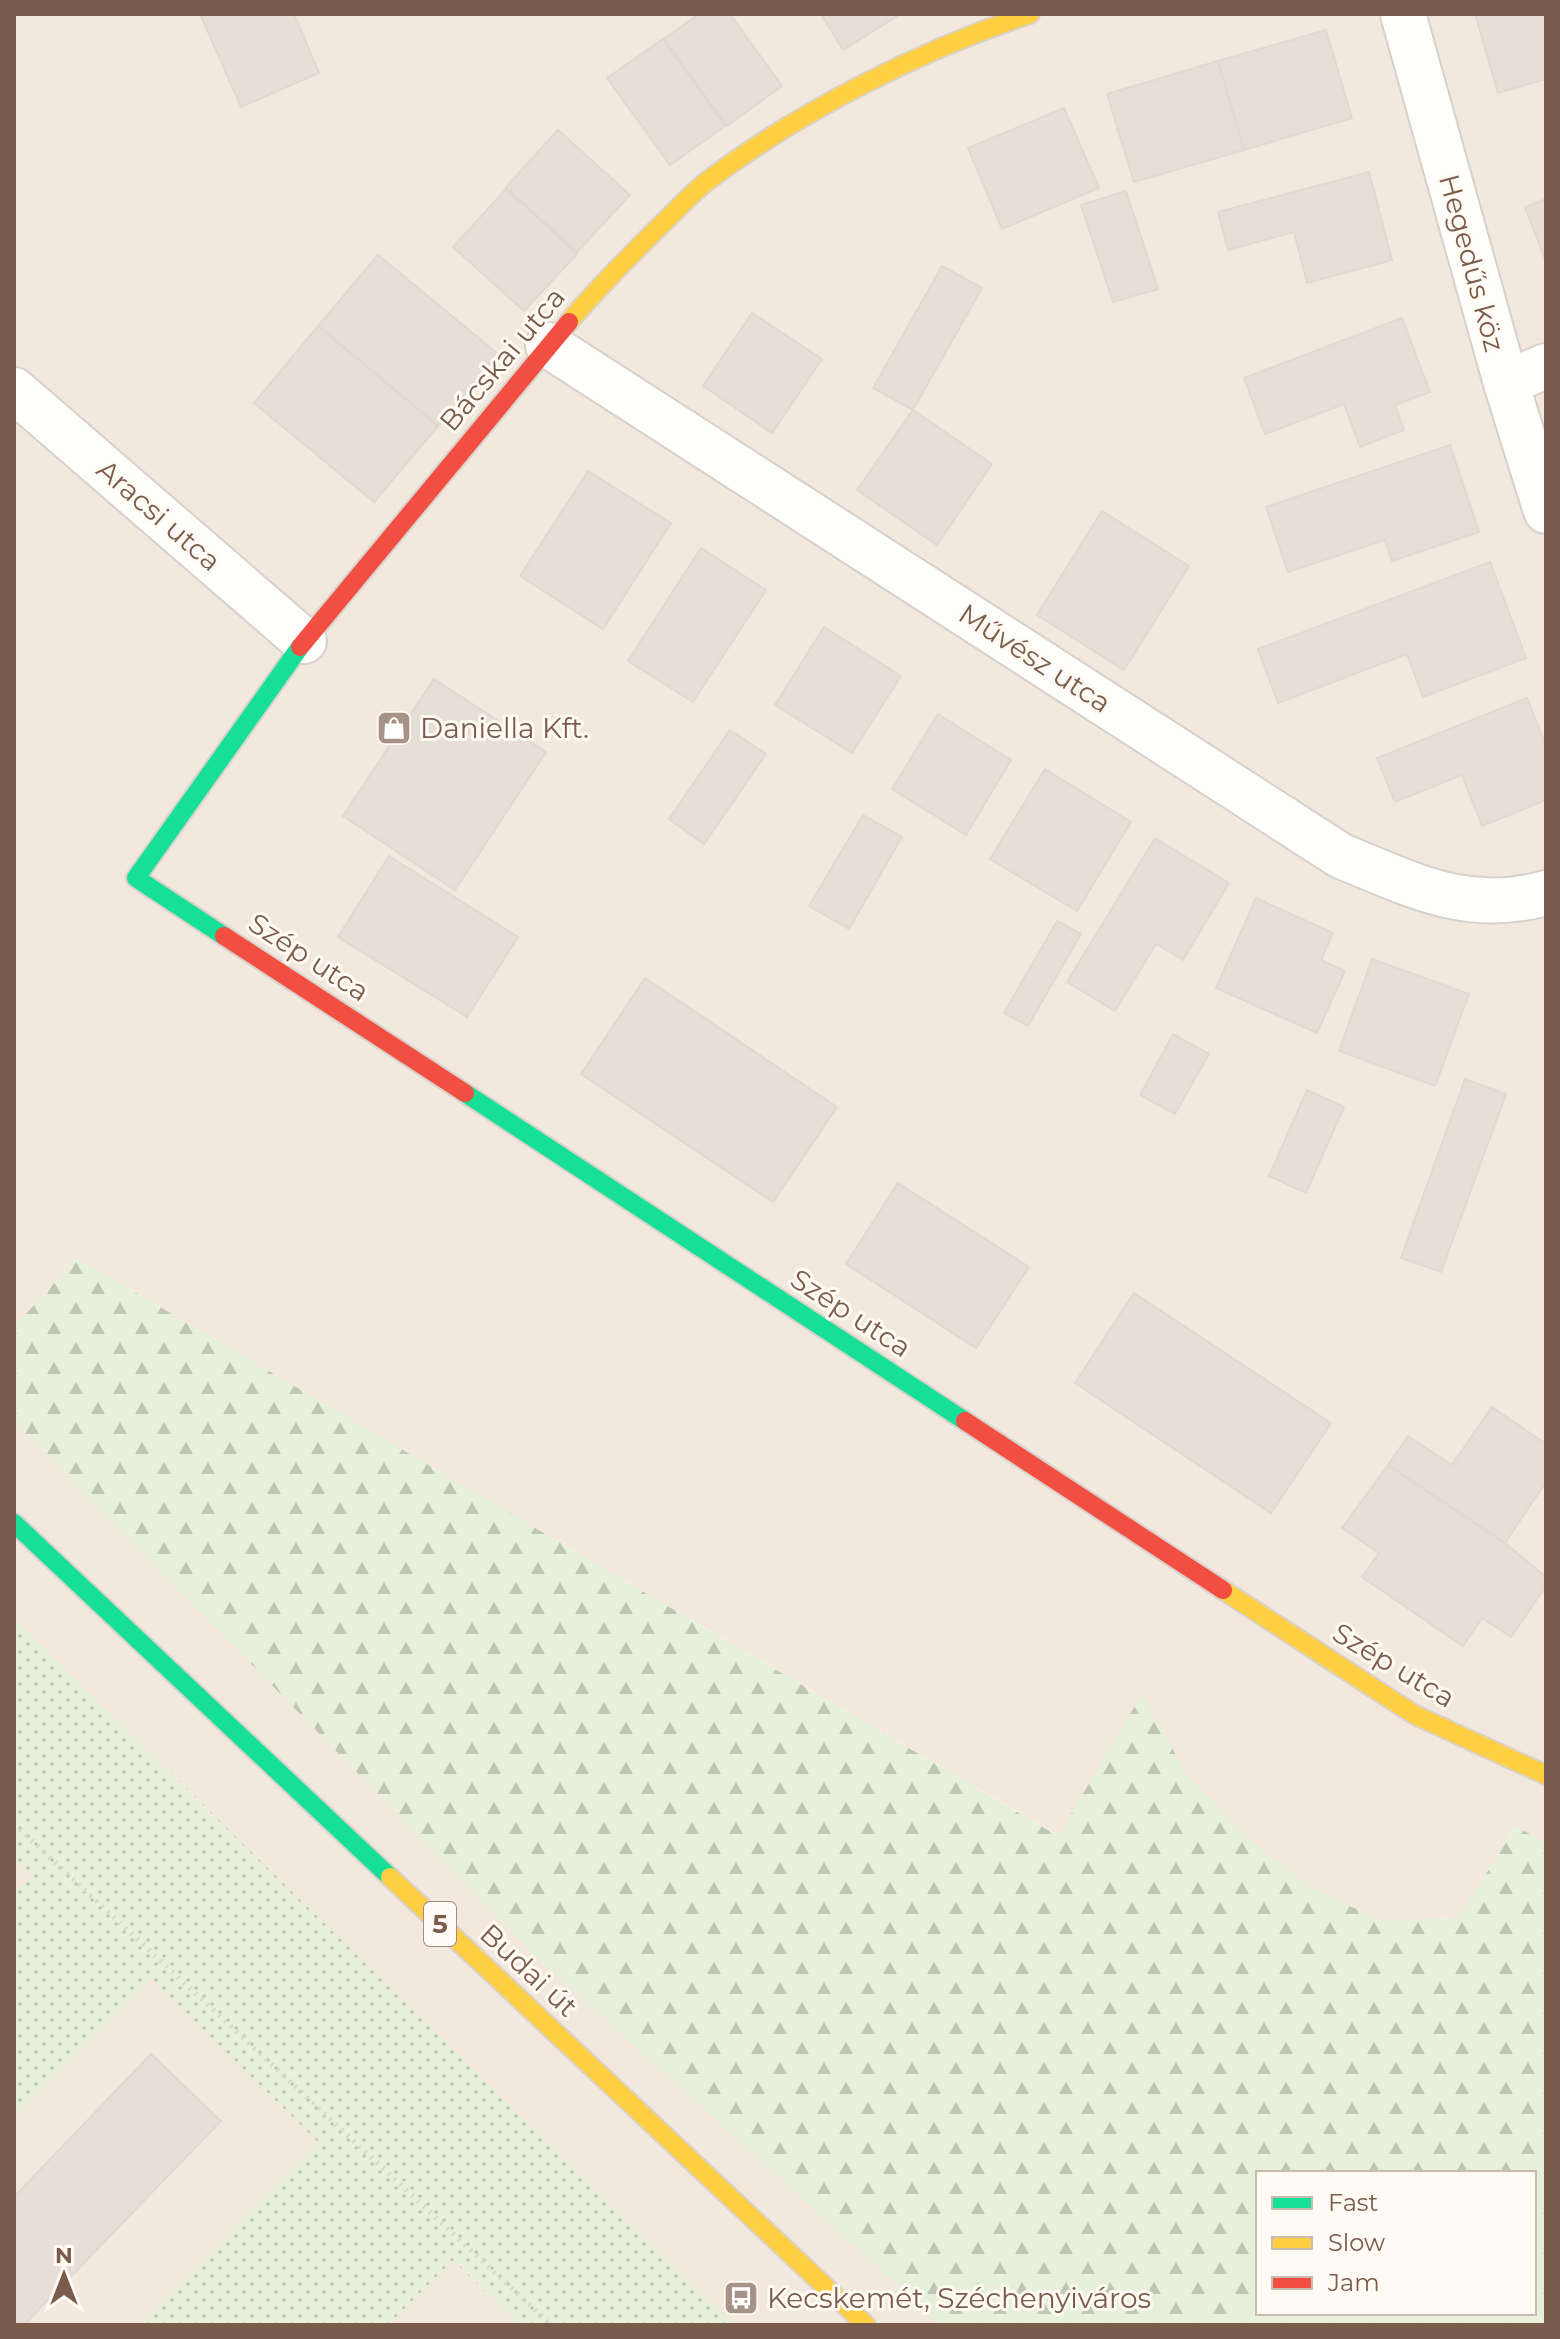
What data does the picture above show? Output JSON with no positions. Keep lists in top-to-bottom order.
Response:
{
  "streets": {
    "street": [
      "Hegedűs köz",
      "Bácskai utca",
      "Aracsi utca",
      "Művész utca",
      "Szép utca",
      "5",
      "Budai út"
    ]
  },
  "crossings": [
    ["Bácskai utca", "Aracsi utca"],
    ["Bácskai utca", "Művész utca"],
    ["Bácskai utca", "Szép utca"]
  ],
  "places": {
    "shop": ["Daniella Kft."],
    "bus stop": ["Kecskemét, Széchenyiváros"]
  },
  "legend": ["Fast", "Slow", "Jam"],
  "north": "top"
}
